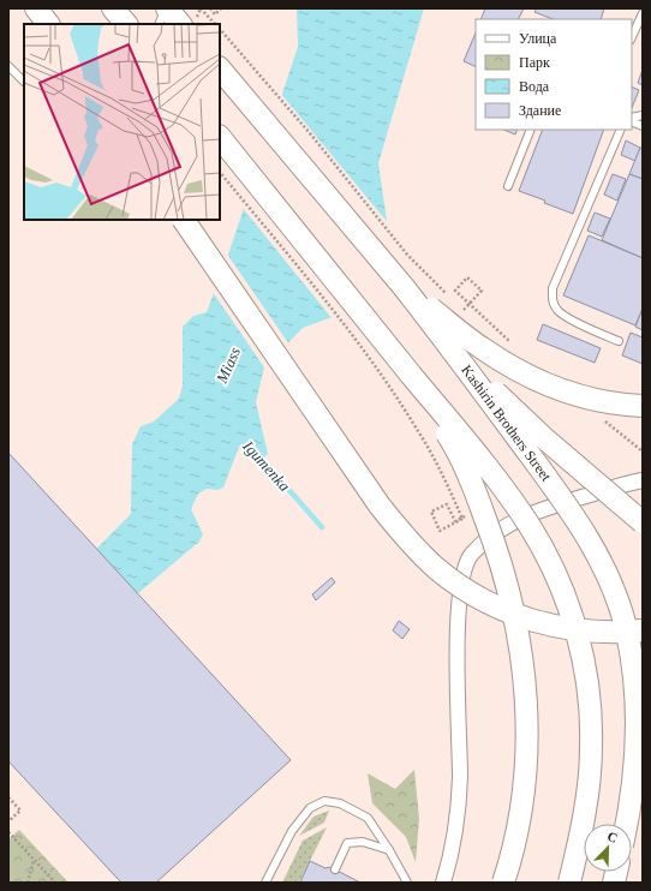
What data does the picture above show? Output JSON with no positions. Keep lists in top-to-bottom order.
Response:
{
  "streets": {
    "main road": ["Kashirin Brothers Street"]
  },
  "water": ["Miass", "Igumenka"],
  "legend": [
    "Улица",
    "Парк",
    "Вода",
    "Здание"
  ],
  "north": "top right"
}
